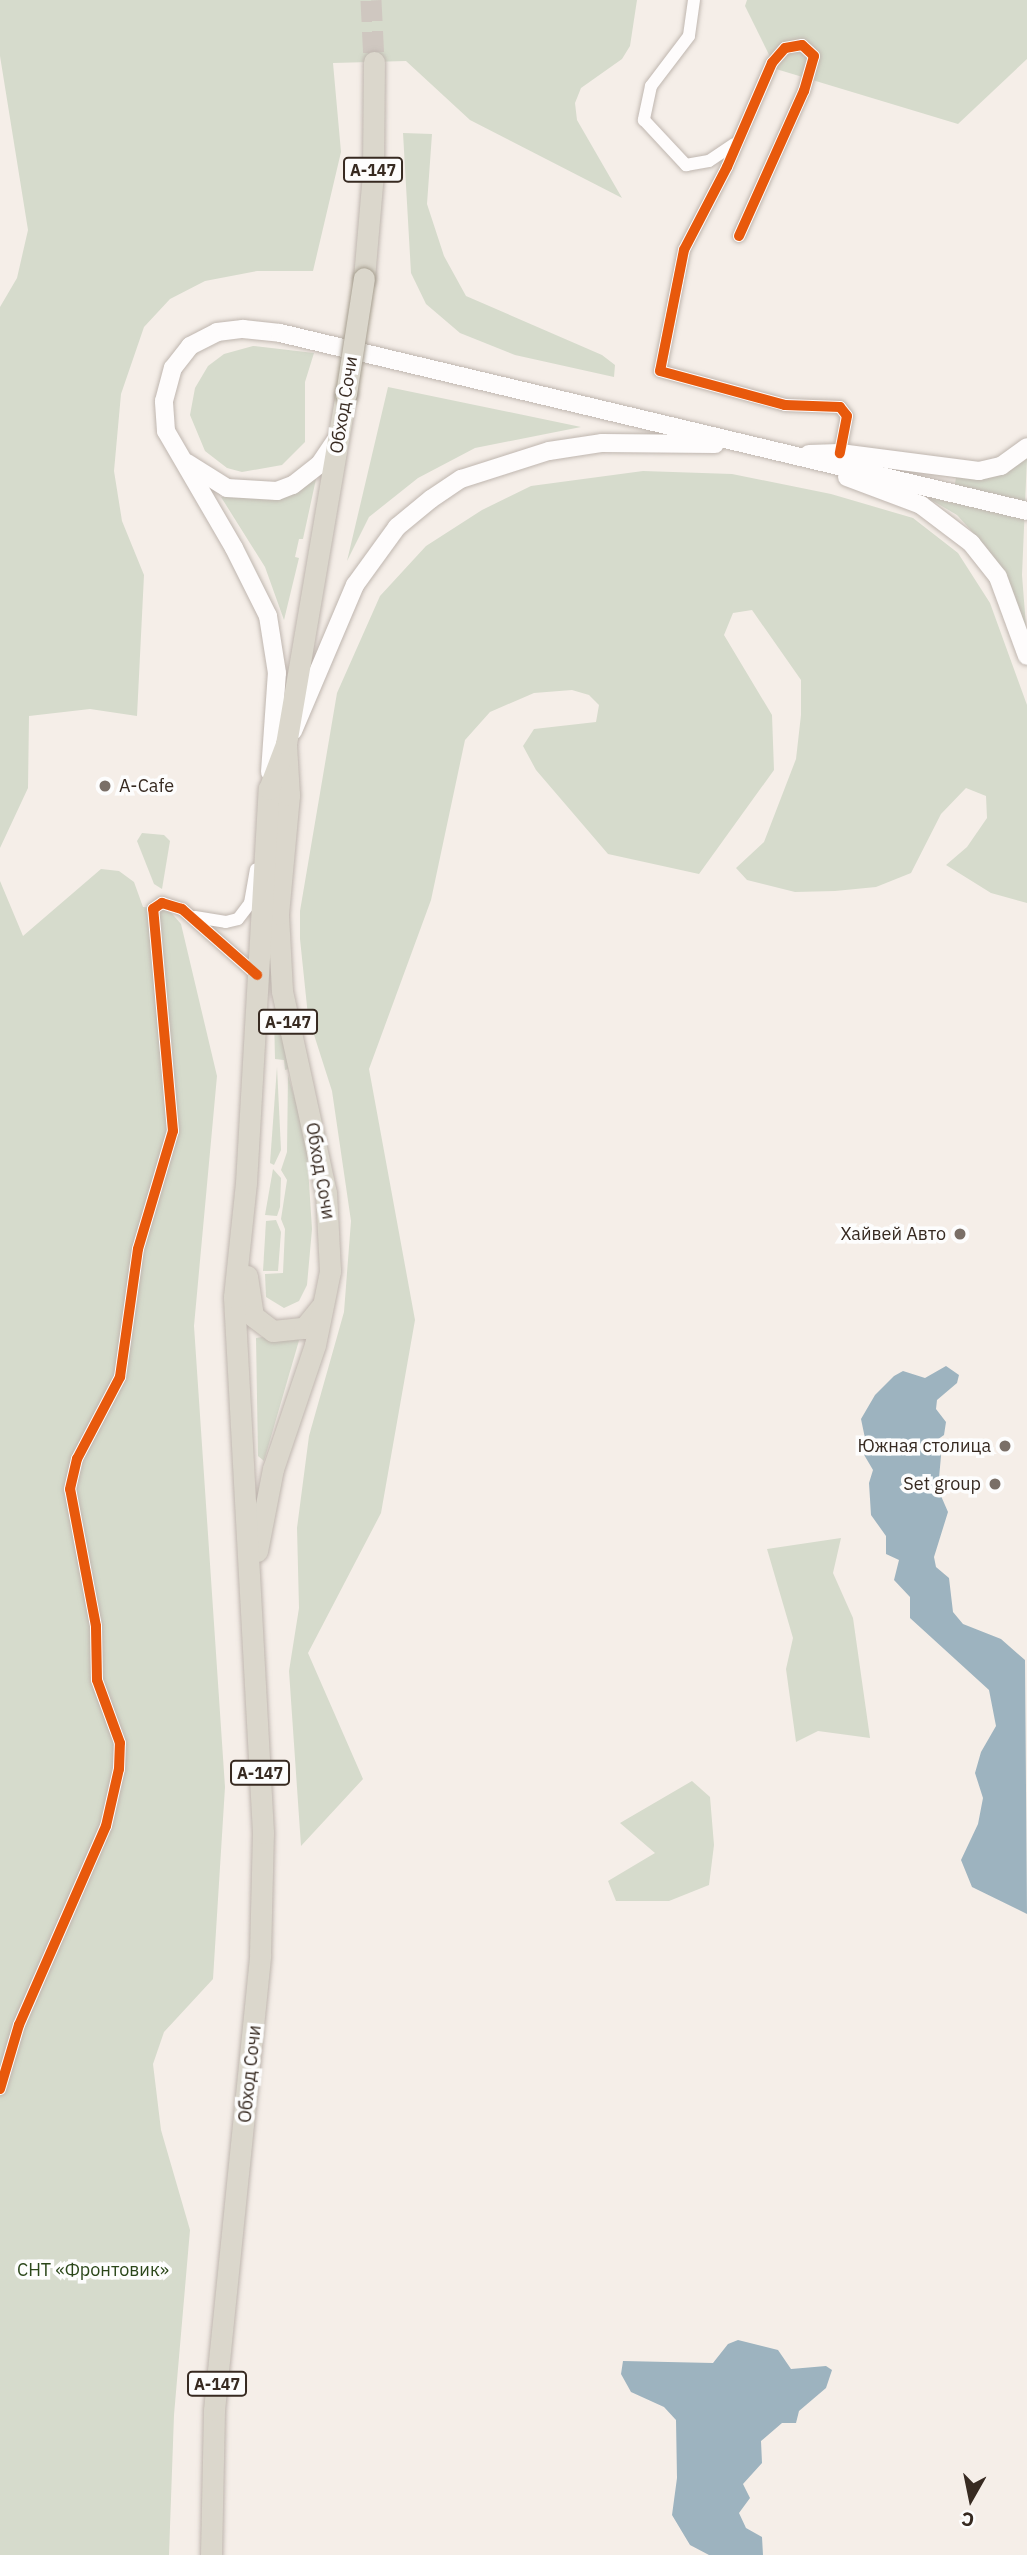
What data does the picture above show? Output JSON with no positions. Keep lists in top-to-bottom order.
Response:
{
  "streets": {
    "highway": ["А-147", "Обход Сочи"]
  },
  "crossings": [
    ["А-147", "Обход Сочи"]
  ],
  "parks": ["СНТ «Фронтовик»"],
  "places": [
    "A-Cafe",
    "Хайвей Авто",
    "Южная столица",
    "Set group"
  ],
  "north": "bottom"
}
